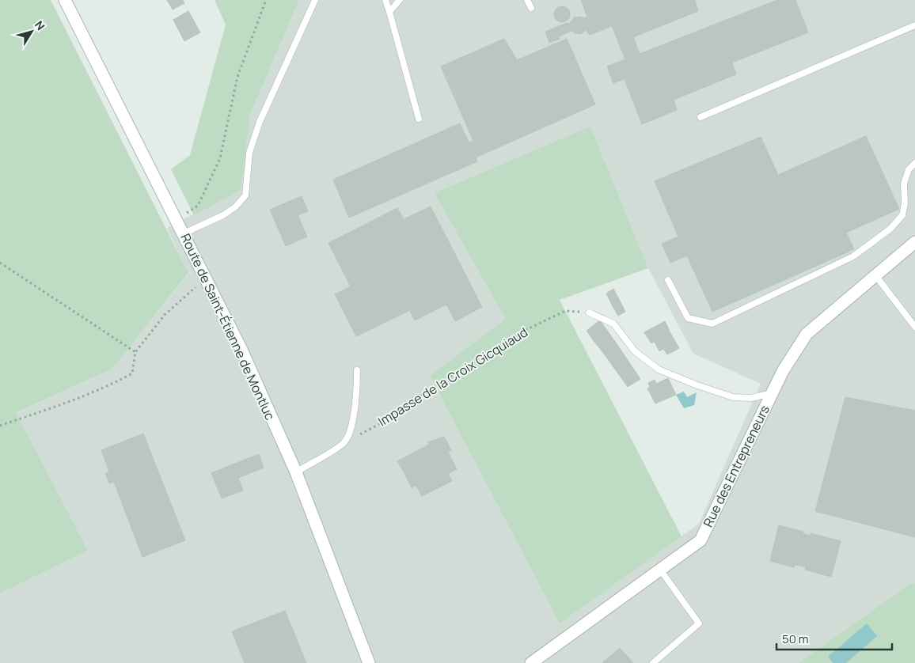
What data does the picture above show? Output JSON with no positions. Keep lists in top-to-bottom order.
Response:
{
  "streets": {
    "main road": ["Route de Saint-Étienne de Montluc", "Rue des Entrepreneurs"],
    "path": ["Impasse de la Croix Gicquiaud"]
  },
  "scale_bar": "50 m",
  "north": "top right"
}
